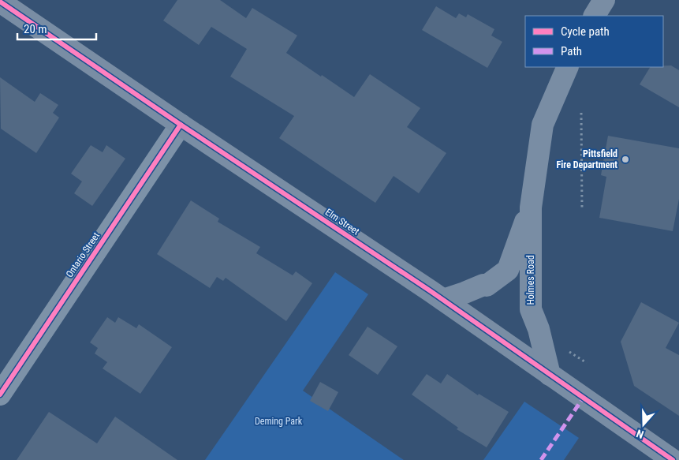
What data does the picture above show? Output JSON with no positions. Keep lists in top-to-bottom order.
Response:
{
  "streets": {
    "street": ["Elm Street", "Ontario Street", "Holmes Road"]
  },
  "crossings": [
    ["Elm Street", "Ontario Street"],
    ["Elm Street", "Holmes Road"]
  ],
  "parks": ["Deming Park"],
  "places": ["Pittsfield Fire Department"],
  "legend": ["Cycle path", "Path"],
  "scale_bar": "20 m",
  "north": "bottom"
}
